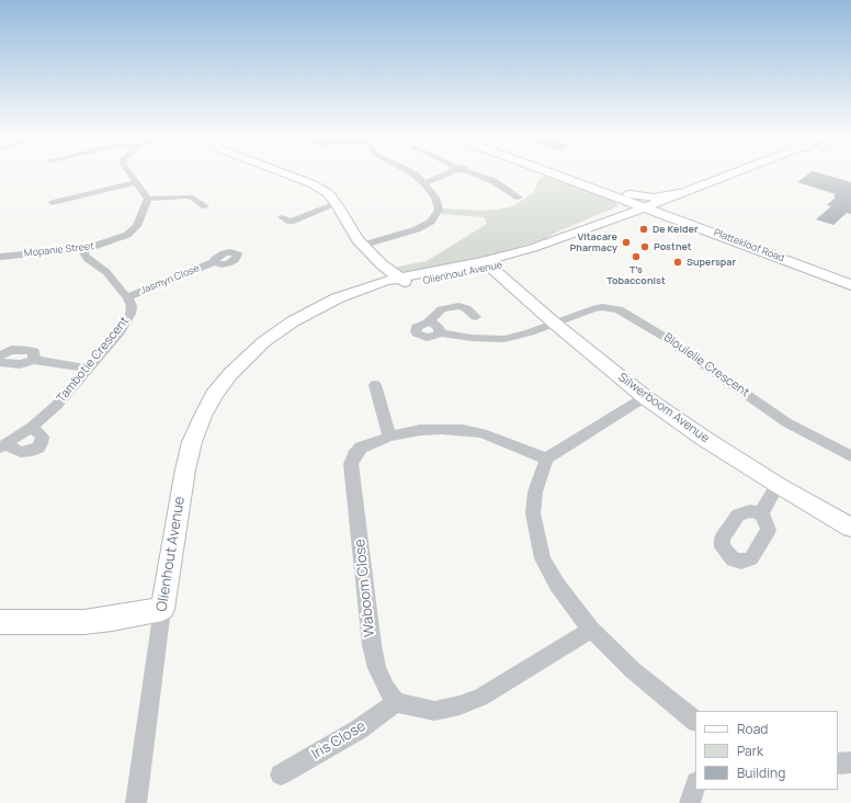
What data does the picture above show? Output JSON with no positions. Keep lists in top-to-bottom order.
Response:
{
  "streets": {
    "main road": ["Plattekloof Road"],
    "street": [
      "Mopanie Street",
      "Olienhout Avenue",
      "Jasmyn Close",
      "Tambotie Crescent",
      "Bloulelie Crescent",
      "Silwerboom Avenue",
      "Waboom Close",
      "Iris Close"
    ]
  },
  "crossings": [
    ["Plattekloof Road", "Olienhout Avenue"],
    ["Olienhout Avenue", "Silwerboom Avenue"],
    ["Jasmyn Close", "Tambotie Crescent"],
    ["Bloulelie Crescent", "Silwerboom Avenue"],
    ["Waboom Close", "Iris Close"]
  ],
  "places": [
    "De Kelder",
    "Vitacare Pharmacy",
    "Postnet",
    "T's Tobacconist",
    "Superspar"
  ],
  "legend": ["Road", "Park", "Building"]
}
